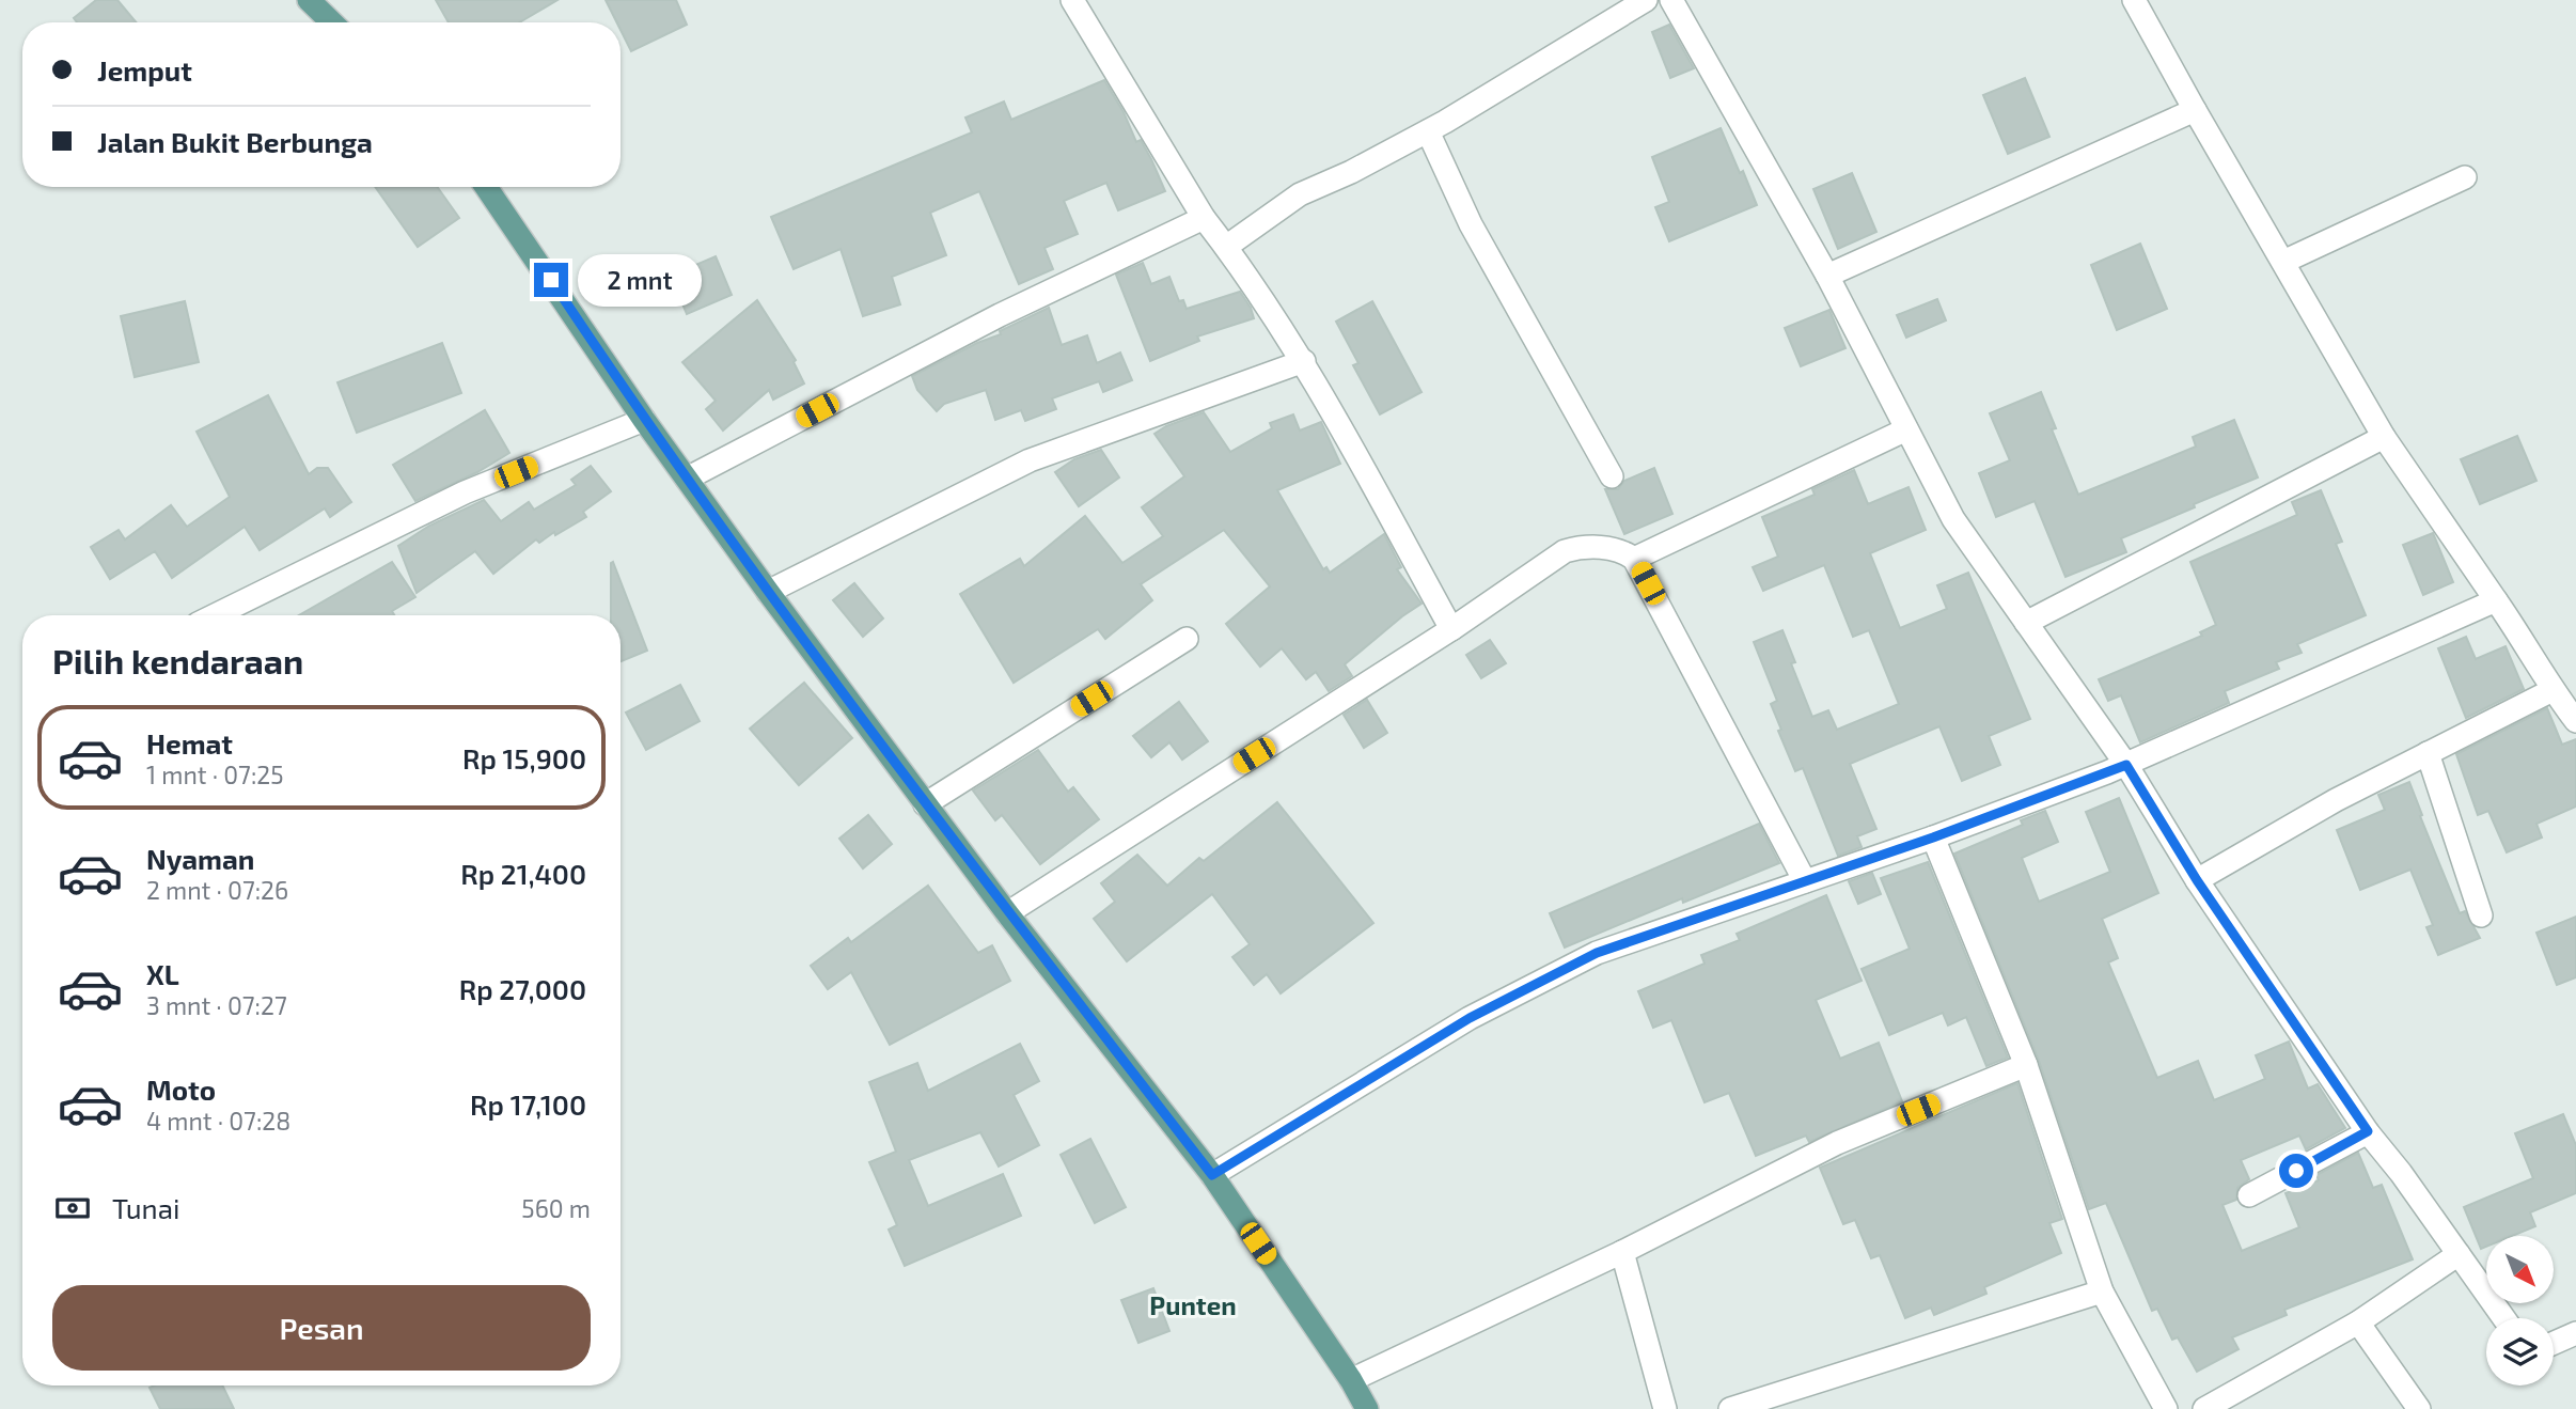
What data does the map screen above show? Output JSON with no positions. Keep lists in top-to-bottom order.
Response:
{
  "districts": ["Punten"],
  "north": "bottom right",
  "page": {
    "banner": ["Jemput", "Jalan Bukit Berbunga"],
    "bubble": "2 mnt",
    "heading": "Pilih kendaraan",
    "list": [
      {
        "name": "Hemat",
        "note": "1 mnt · 07:25",
        "value": "Rp 15,900"
      },
      {
        "name": "Nyaman",
        "note": "2 mnt · 07:26",
        "value": "Rp 21,400"
      },
      {
        "name": "XL",
        "note": "3 mnt · 07:27",
        "value": "Rp 27,000"
      },
      {
        "name": "Moto",
        "note": "4 mnt · 07:28",
        "value": "Rp 17,100"
      }
    ],
    "pay": ["Tunai", "560 m"],
    "buttons": "Pesan"
  }
}
